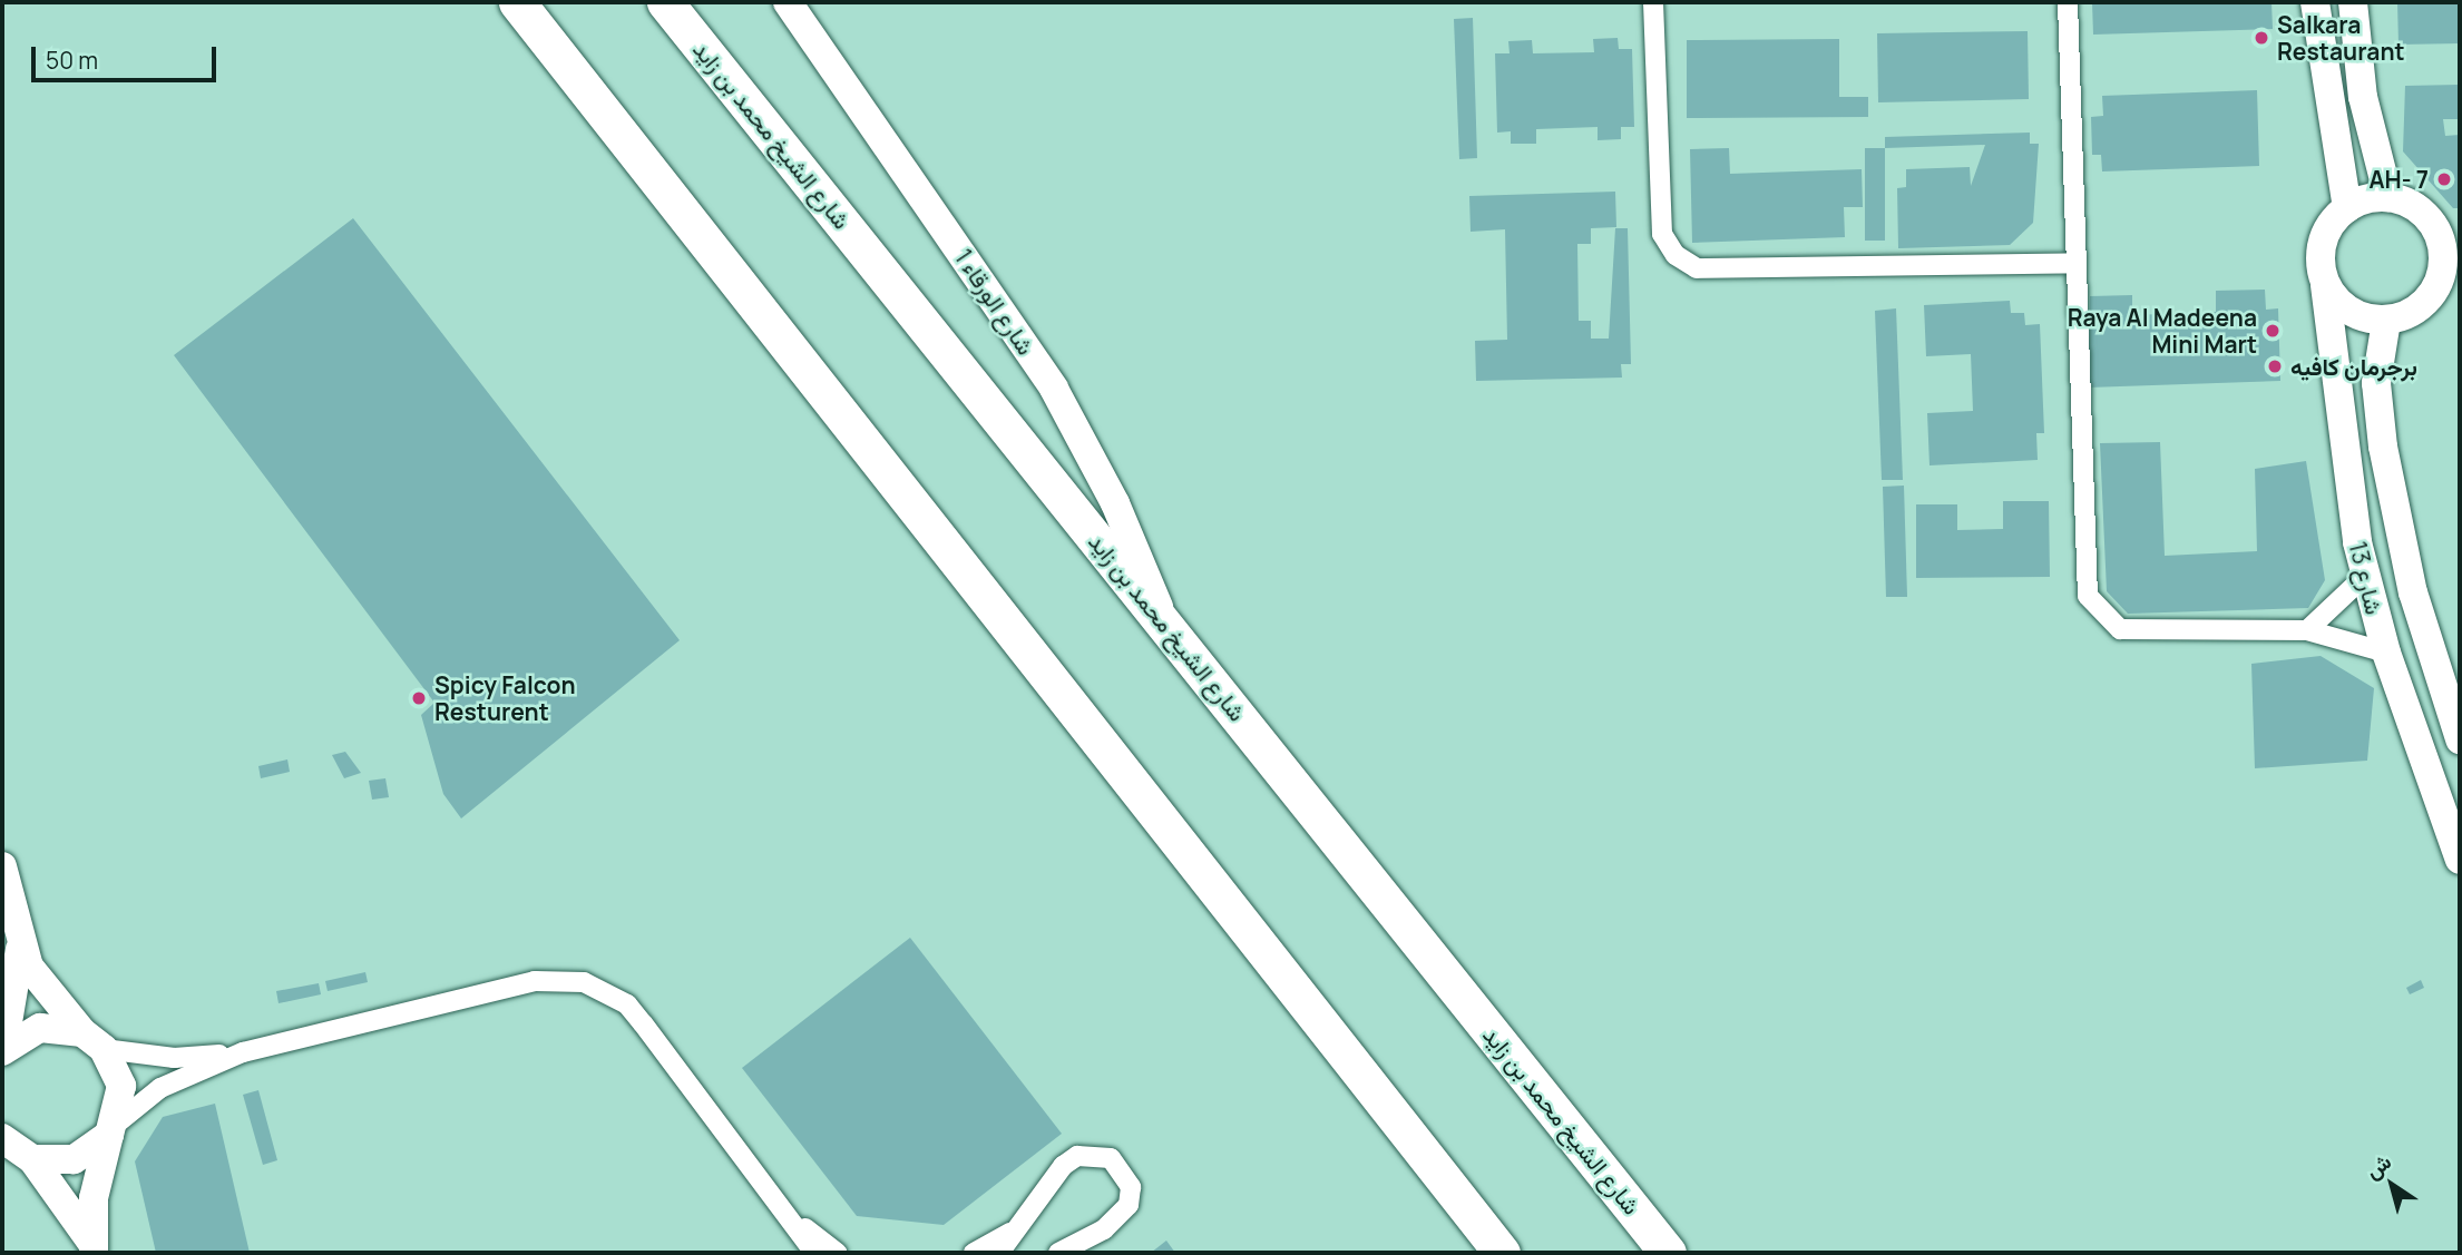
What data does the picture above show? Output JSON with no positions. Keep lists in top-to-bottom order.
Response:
{
  "streets": {
    "highway": ["شارع الشيخ محمد بن زايد"],
    "street": ["شارع الورقاء 1", "شارع 13"]
  },
  "crossings": [
    ["شارع الشيخ محمد بن زايد", "شارع الورقاء 1"]
  ],
  "places": [
    "Salkara Restaurant",
    "AH- 7",
    "Raya Al Madeena Mini Mart",
    "برجرمان كافيه",
    "Spicy Falcon Resturent"
  ],
  "scale_bar": "50 m",
  "north": "top left"
}
